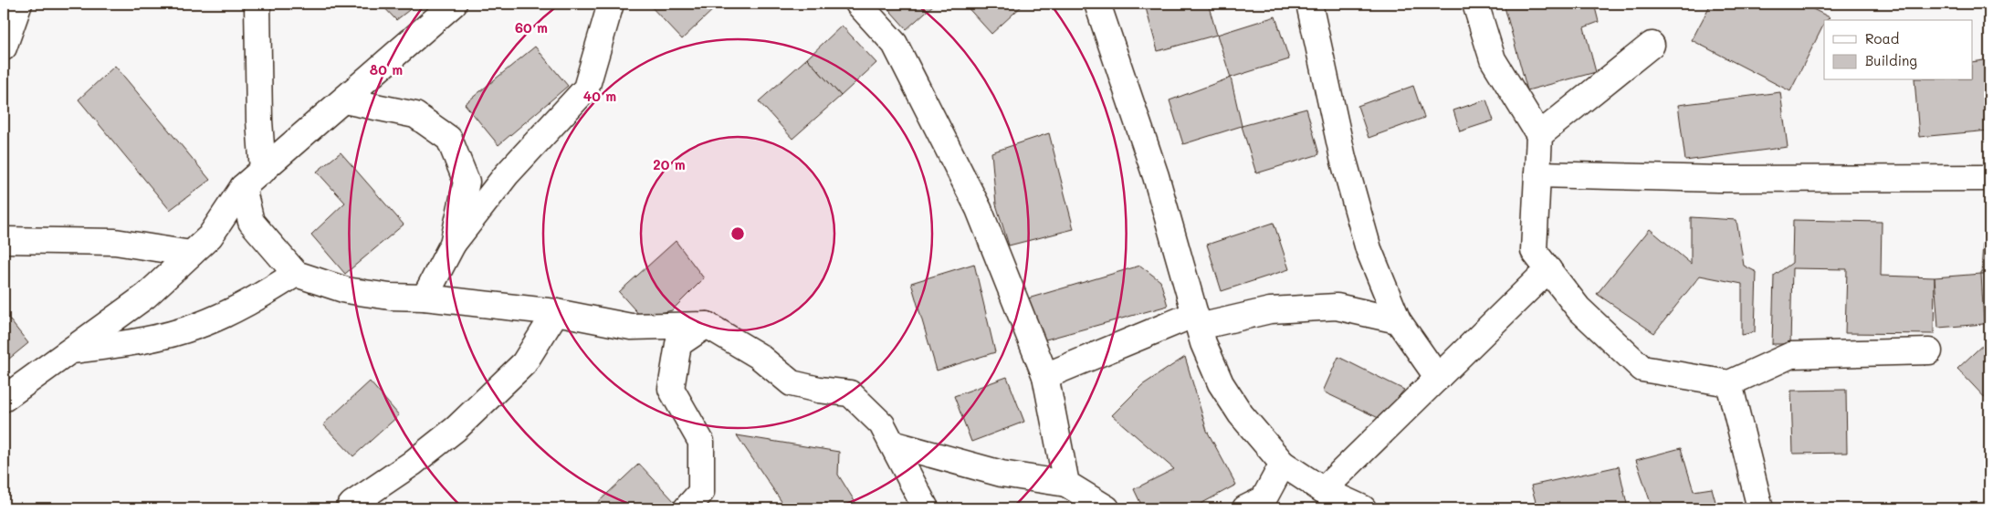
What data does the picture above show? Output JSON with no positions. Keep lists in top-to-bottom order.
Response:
{
  "legend": ["Road", "Building"],
  "rings": [
    "60 m",
    "80 m",
    "40 m",
    "20 m"
  ]
}
